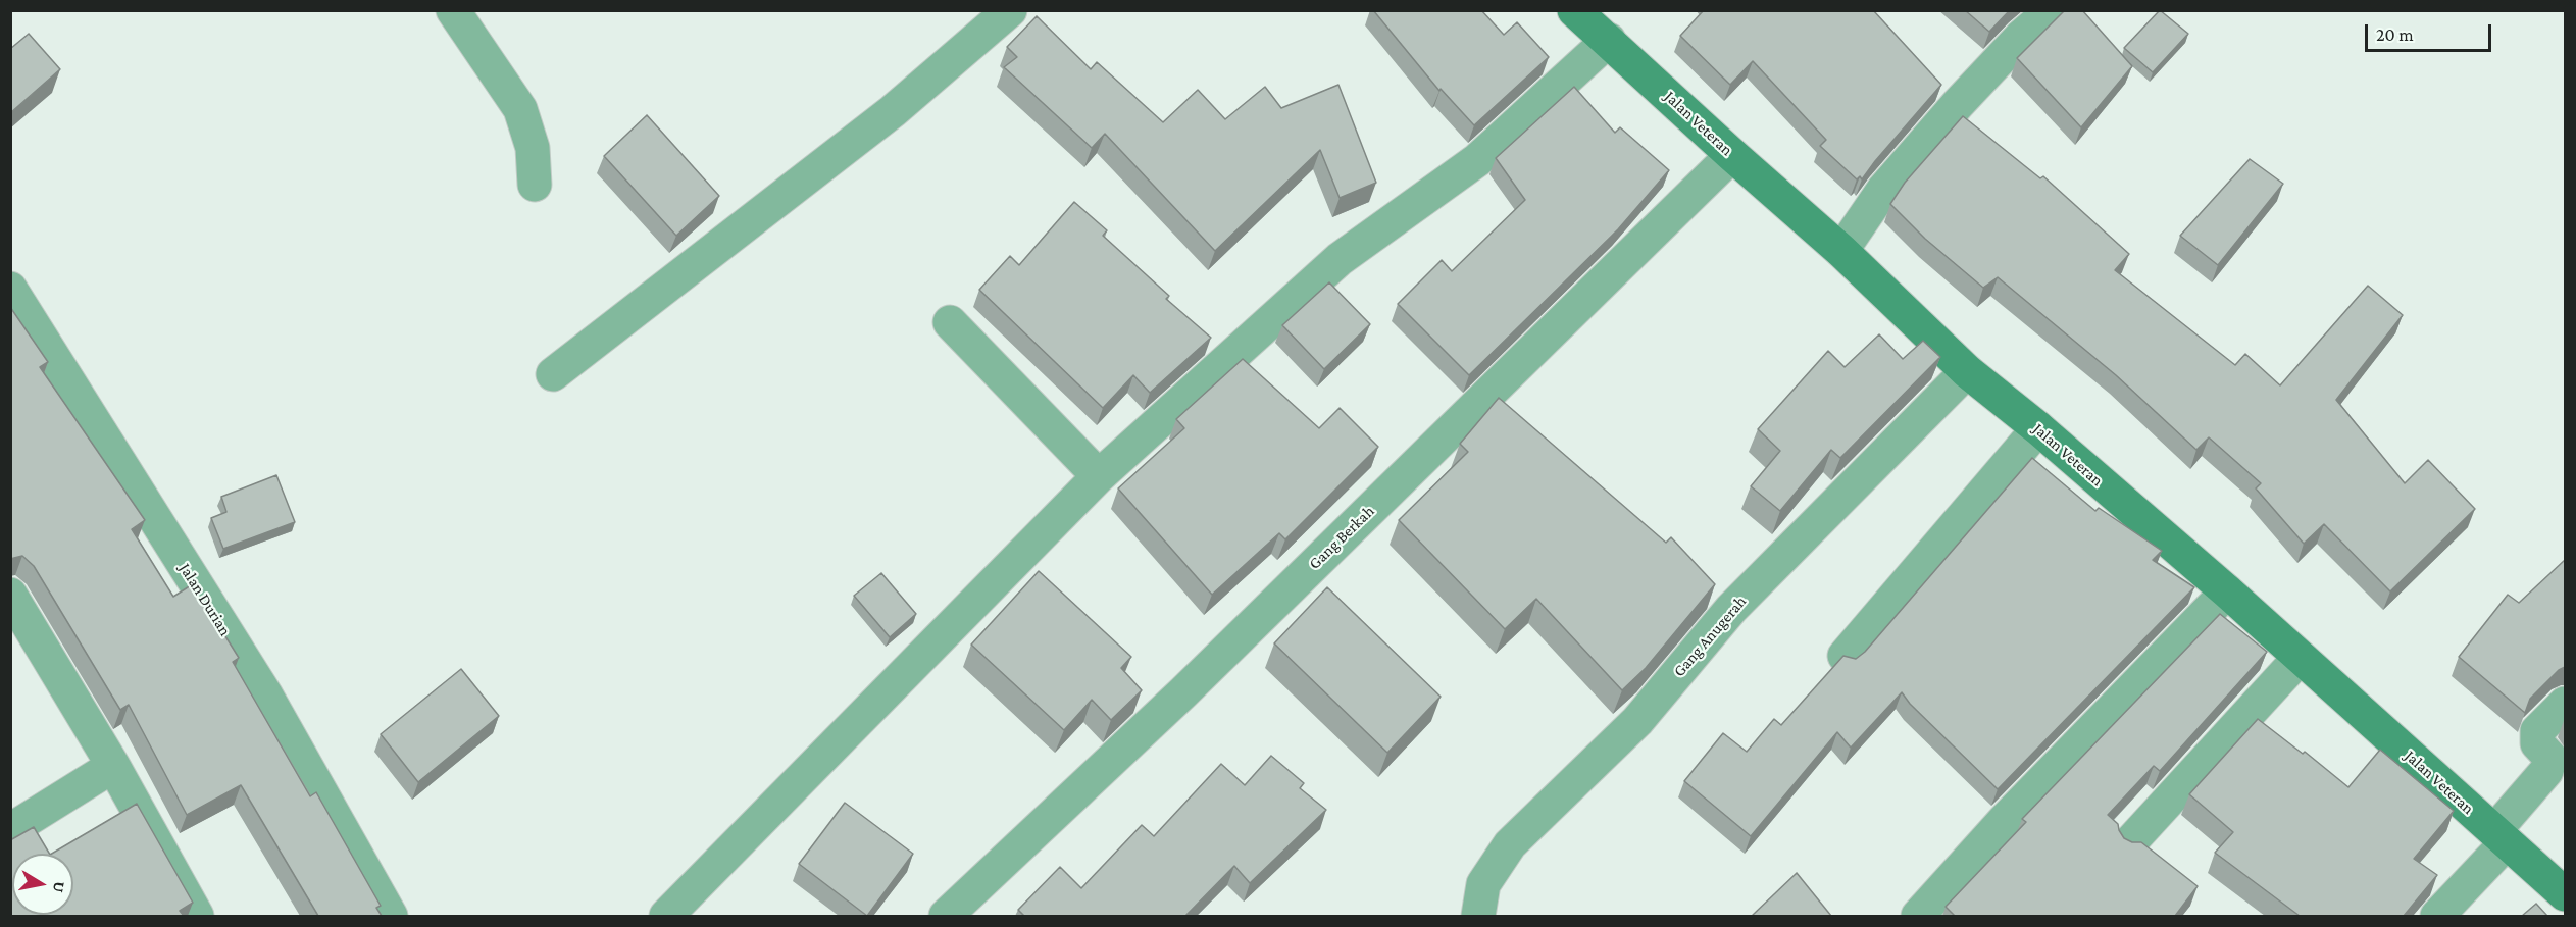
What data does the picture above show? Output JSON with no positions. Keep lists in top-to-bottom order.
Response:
{
  "streets": {
    "street": [
      "Jalan Veteran",
      "Gang Berkah",
      "Jalan Durian",
      "Gang Anugerah"
    ]
  },
  "crossings": [
    ["Jalan Veteran", "Gang Berkah"],
    ["Jalan Veteran", "Gang Anugerah"]
  ],
  "scale_bar": "20 m",
  "north": "right"
}
